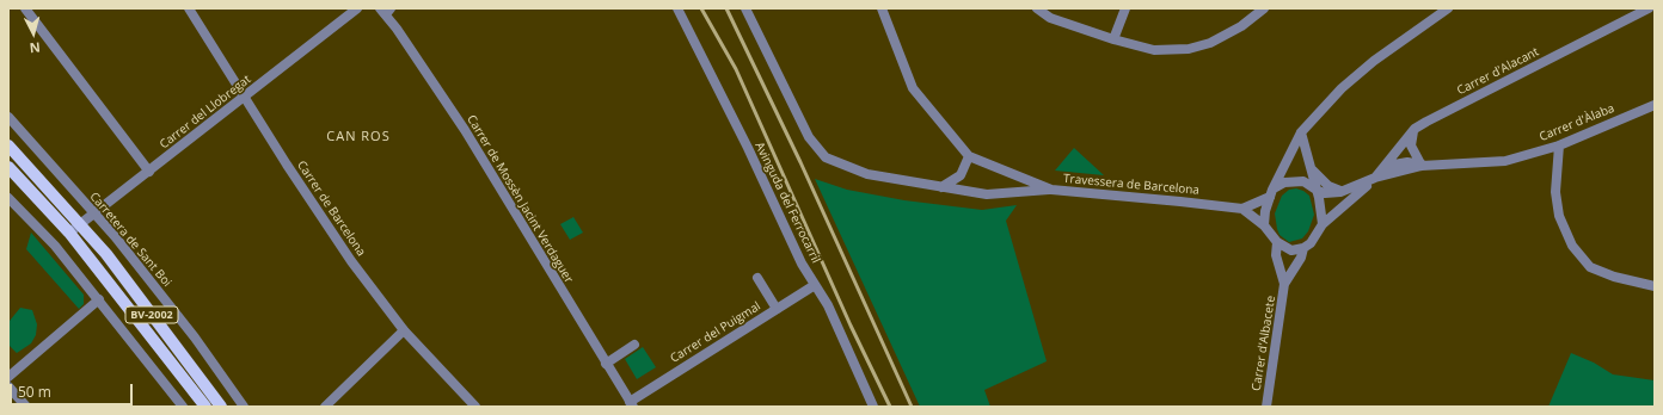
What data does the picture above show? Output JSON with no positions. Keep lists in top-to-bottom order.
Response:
{
  "streets": {
    "main road": ["BV-2002"],
    "street": [
      "Carrer d'Alacant",
      "Carrer del Llobregat",
      "Carrer d'Àlaba",
      "Travessera de Barcelona",
      "Carrer de Mossèn Jacint Verdaguer",
      "Avinguda del Ferrocarril",
      "Carrer de Barcelona",
      "Carretera de Sant Boi",
      "Carrer del Puigmal",
      "Carrer d'Albacete"
    ]
  },
  "crossings": [
    ["Carrer d'Alacant", "Carrer d'Àlaba"],
    ["Carrer d'Alacant", "Carrer d'Albacete"],
    ["Carrer del Llobregat", "Carrer de Barcelona"],
    ["Carrer del Llobregat", "Carretera de Sant Boi"],
    ["Carrer del Llobregat", "BV-2002"],
    ["Carrer d'Àlaba", "Carrer d'Albacete"],
    ["Carrer de Mossèn Jacint Verdaguer", "Carrer del Puigmal"],
    ["Avinguda del Ferrocarril", "Carrer del Puigmal"]
  ],
  "districts": ["CAN ROS"],
  "scale_bar": "50 m",
  "north": "bottom"
}
